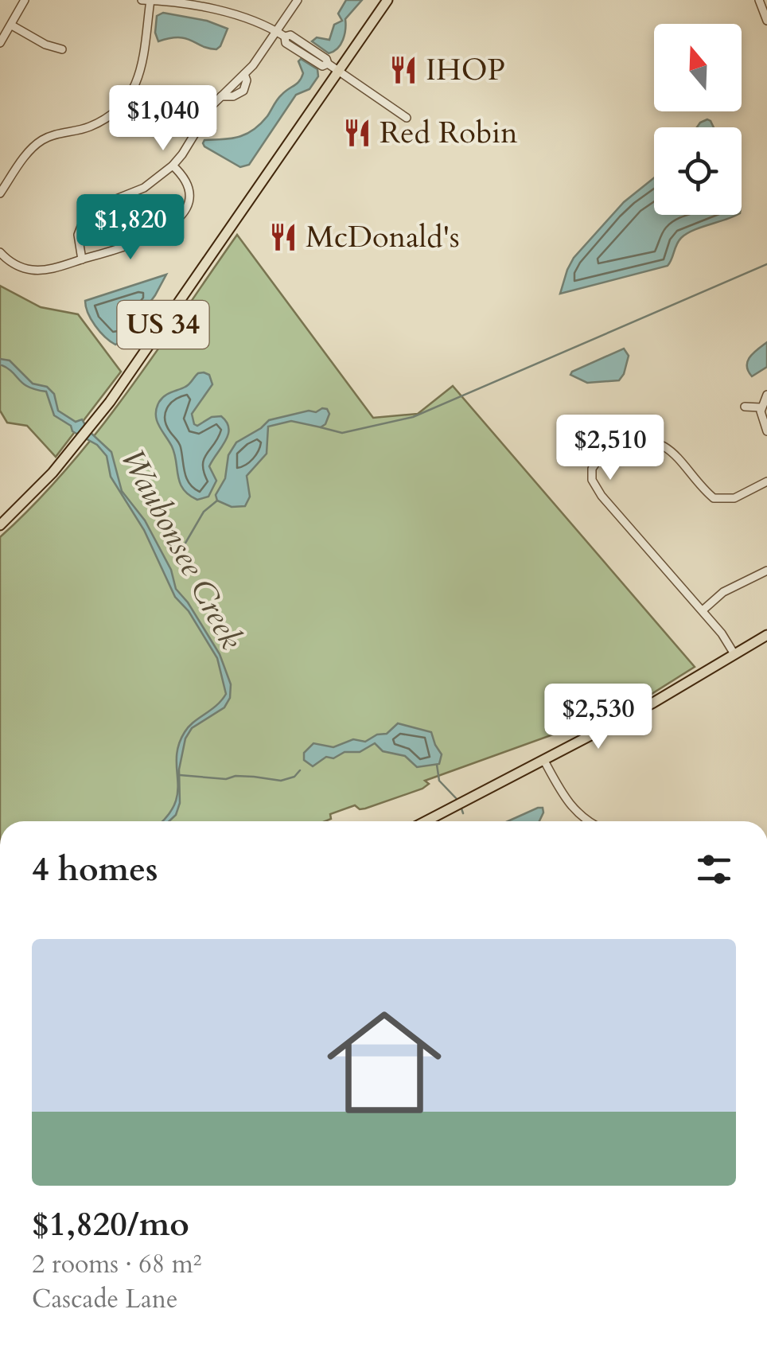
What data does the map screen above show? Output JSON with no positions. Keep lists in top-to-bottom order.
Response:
{
  "streets": {
    "main road": ["US 34"]
  },
  "water": ["Waubonsee Creek"],
  "places": {
    "restaurant": ["IHOP", "Red Robin", "McDonald's"]
  },
  "north": "top",
  "page": {
    "price": [
      "$1,040",
      "$1,820",
      "$2,510",
      "$2,530"
    ],
    "heading": "4 homes",
    "list": [
      {
        "name": "$1,820/mo",
        "note": "2 rooms · 68 m² · Cascade Lane"
      }
    ]
  }
}
